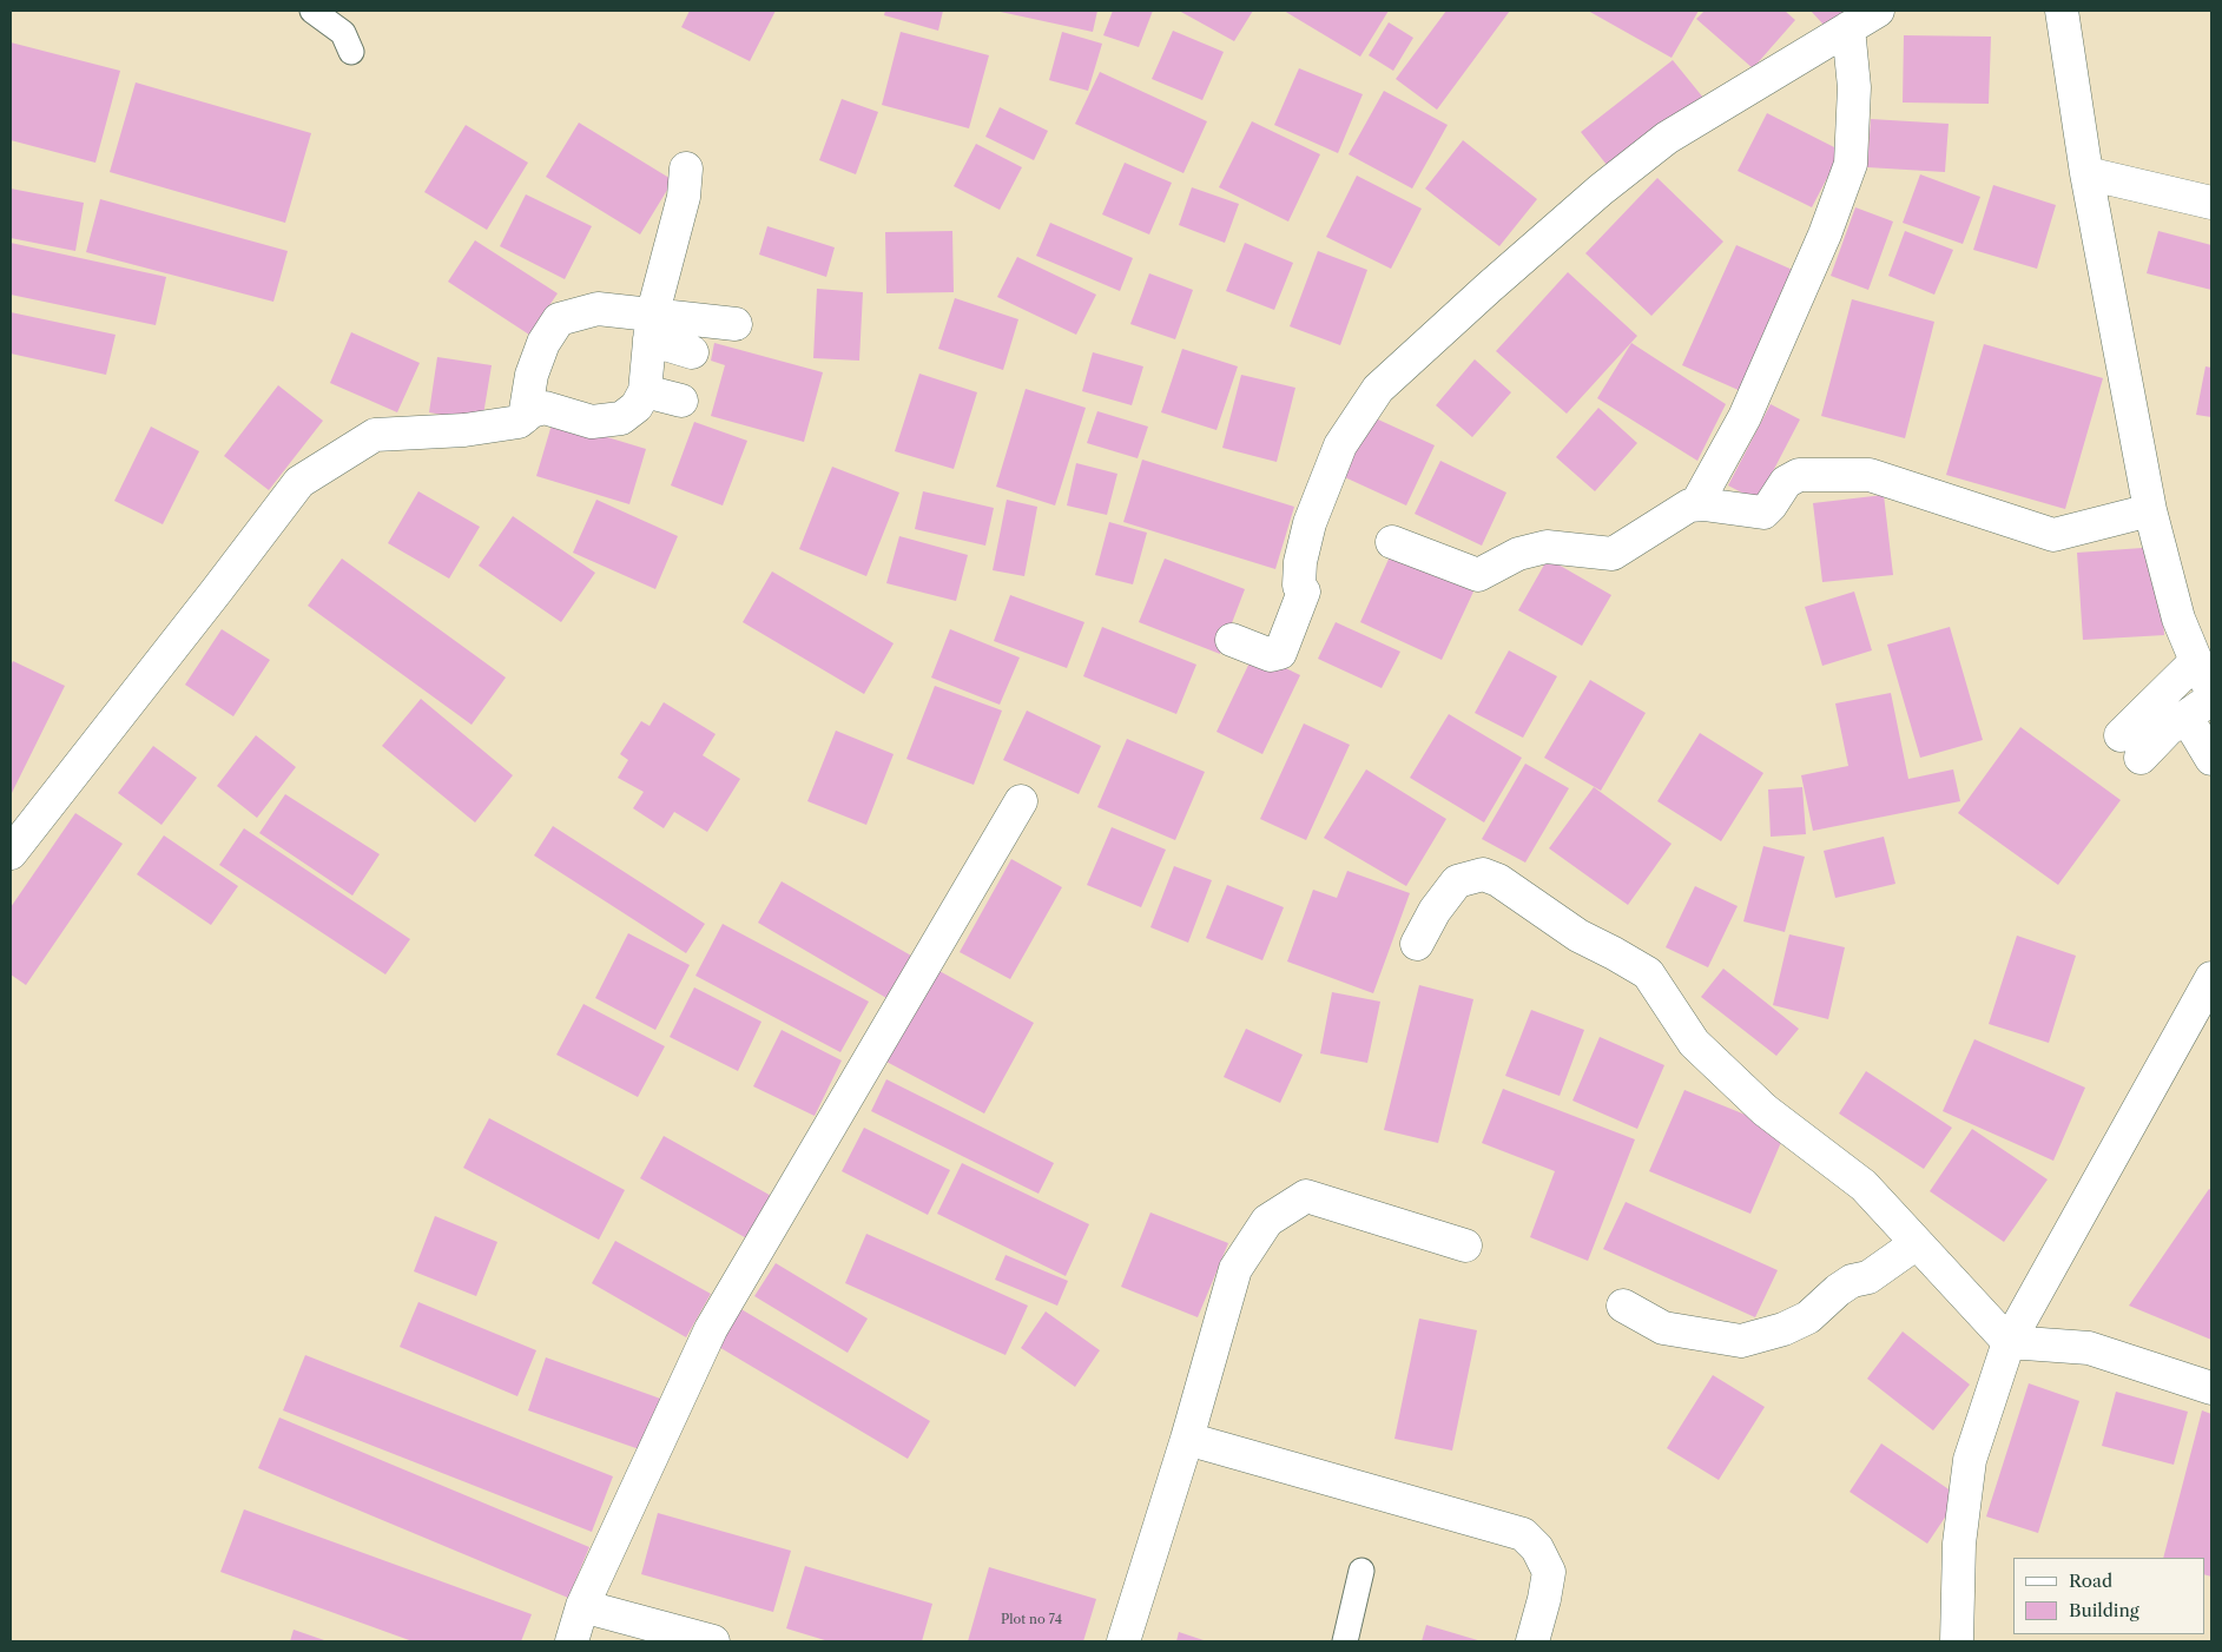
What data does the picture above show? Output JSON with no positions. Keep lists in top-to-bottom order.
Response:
{
  "house_numbers": ["Plot no 74"],
  "legend": ["Road", "Building"]
}
